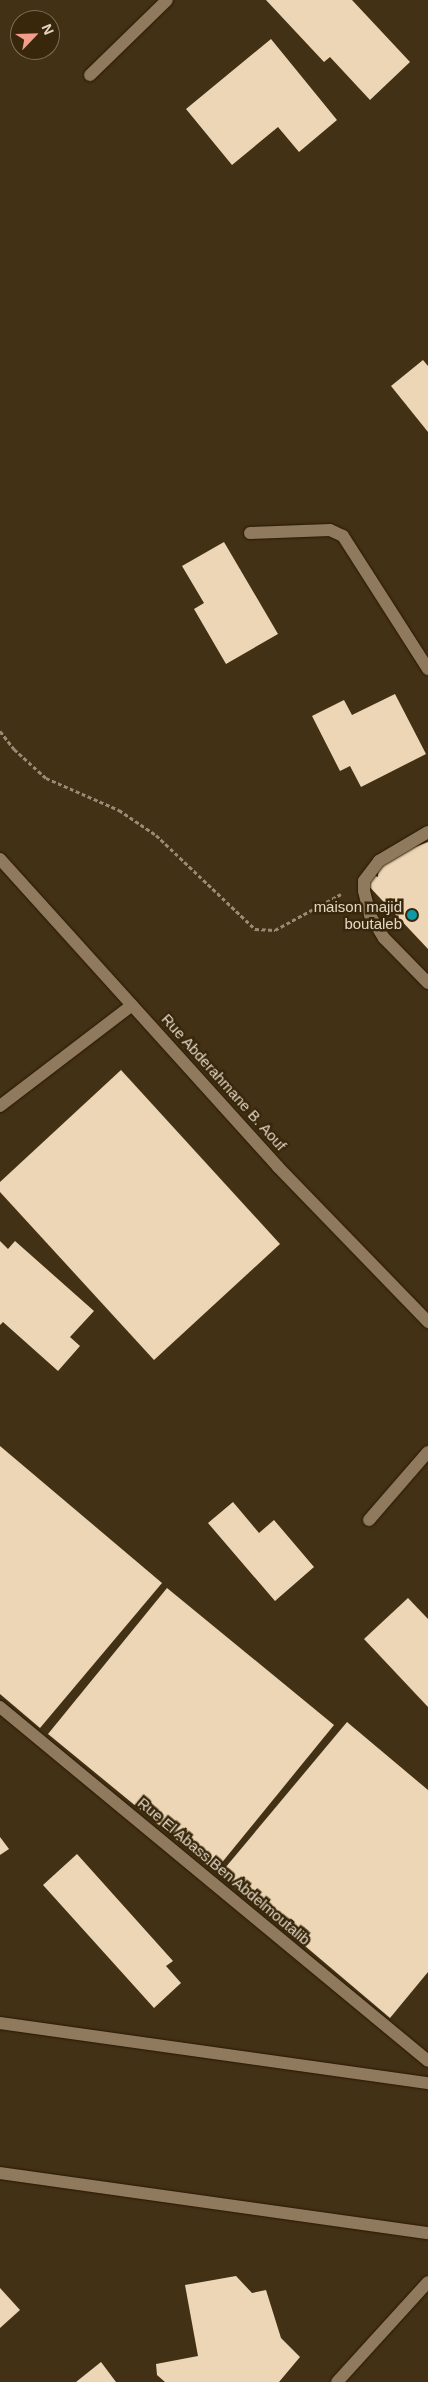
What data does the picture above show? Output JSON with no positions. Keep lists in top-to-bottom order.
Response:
{
  "streets": {
    "street": ["Rue Abderahmane B. Aouf", "Rue El Abass Ben Abdelmoutalib"]
  },
  "places": ["maison majid boutaleb"],
  "north": "top right"
}
